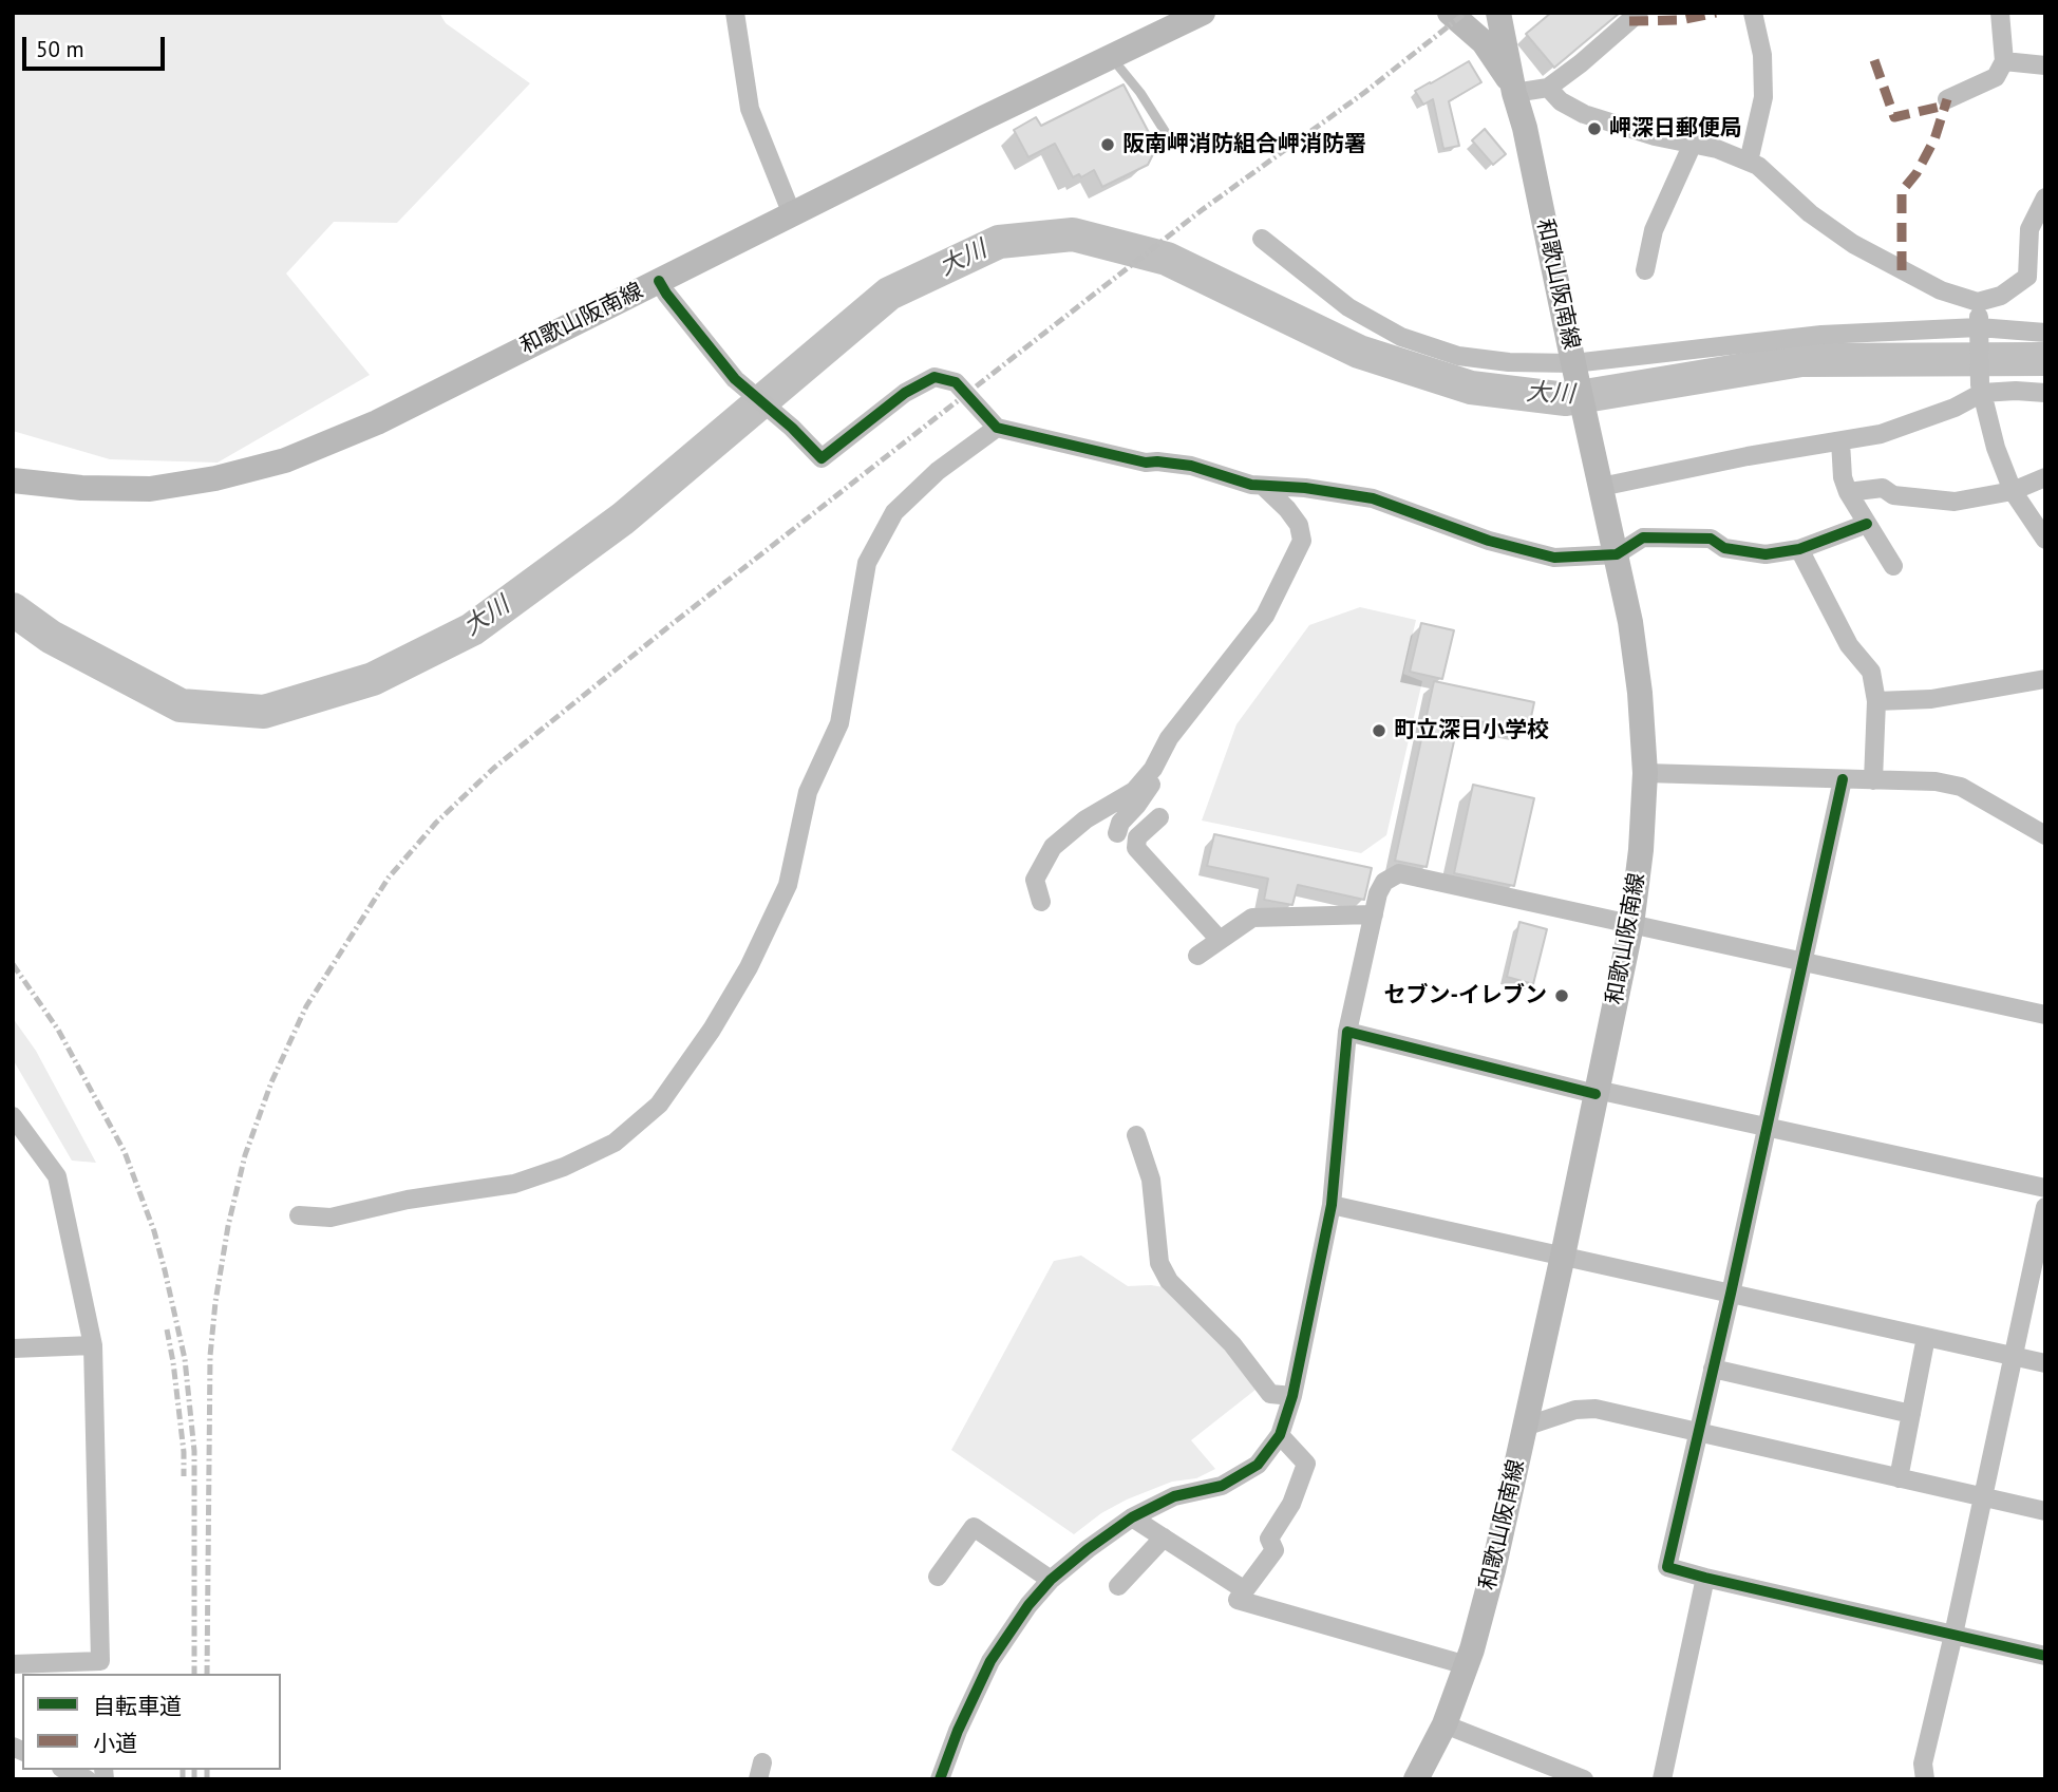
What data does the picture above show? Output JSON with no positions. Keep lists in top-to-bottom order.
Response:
{
  "streets": {
    "main road": ["和歌山阪南線"]
  },
  "water": ["大川"],
  "places": [
    "岬深日郵便局",
    "阪南岬消防組合岬消防署",
    "町立深日小学校",
    "セブン-イレブン"
  ],
  "legend": ["自転車道", "小道"],
  "scale_bar": "50 m"
}
